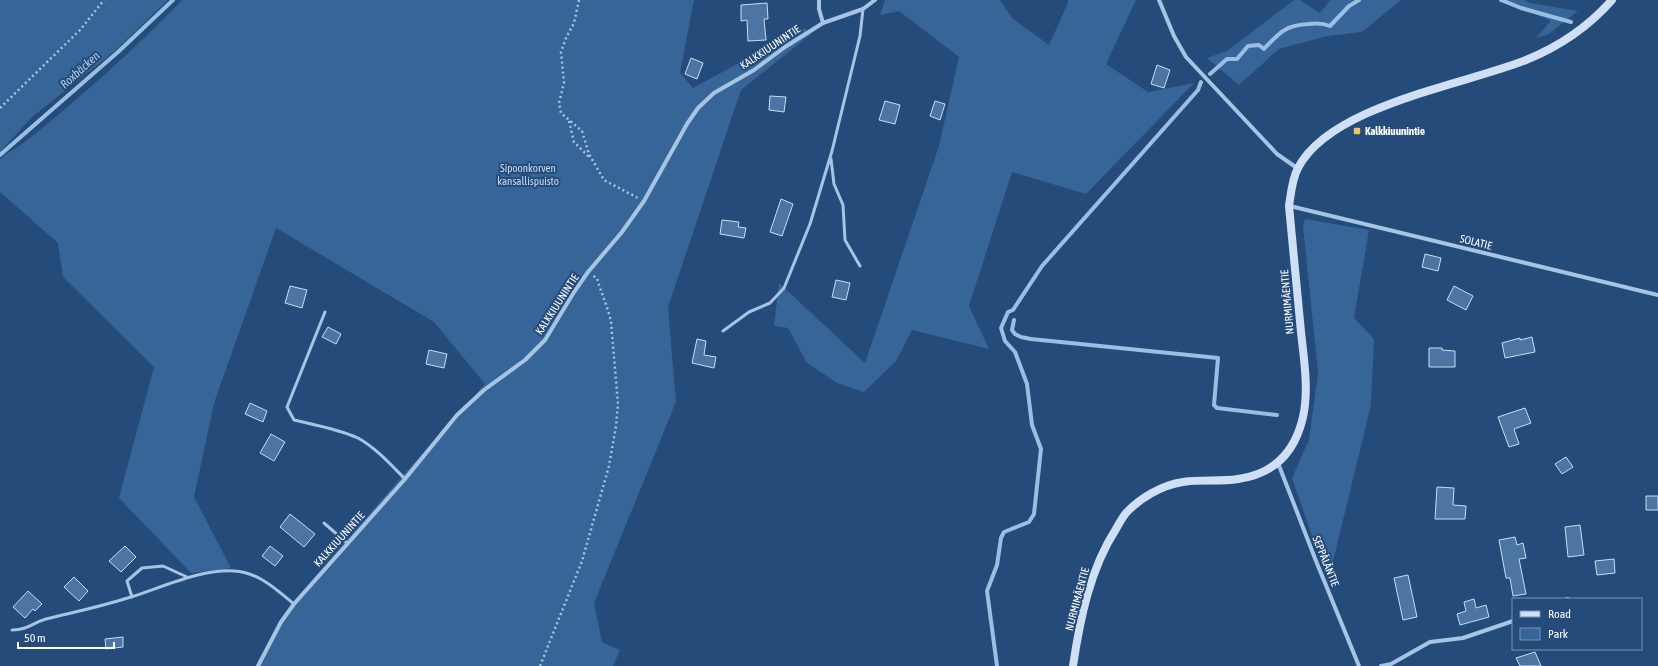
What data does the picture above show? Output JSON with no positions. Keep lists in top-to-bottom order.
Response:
{
  "streets": {
    "street": [
      "KALKKIUUNINTIE",
      "SOLATIE",
      "NURMIMÄENTIE",
      "SEPPÄLÄNTIE"
    ]
  },
  "crossings": [
    ["SOLATIE", "NURMIMÄENTIE"],
    ["NURMIMÄENTIE", "SEPPÄLÄNTIE"]
  ],
  "water": ["Roxbäcken"],
  "parks": ["Sipoonkorven kansallispuisto"],
  "places": {
    "transit": ["Kalkkiuunintie"]
  },
  "legend": ["Road", "Park"],
  "scale_bar": "50 m"
}
